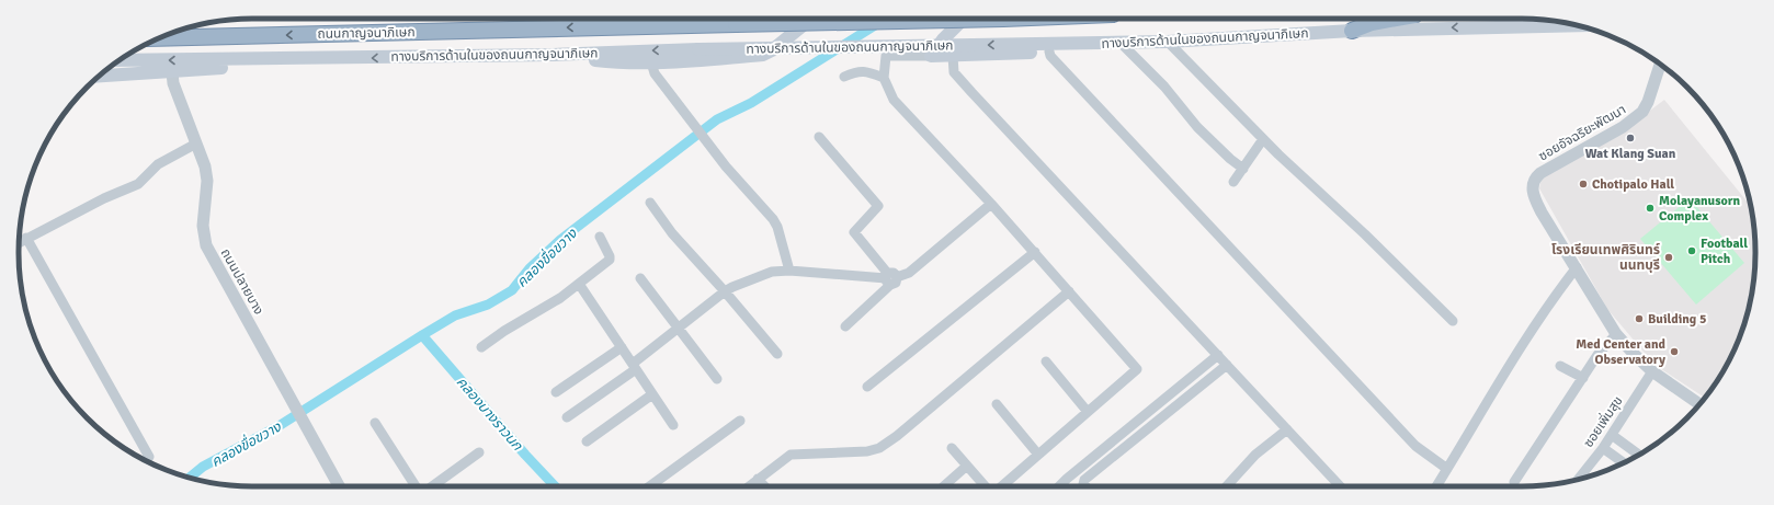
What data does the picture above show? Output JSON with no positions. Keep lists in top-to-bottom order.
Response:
{
  "streets": {
    "highway": ["ถนนกาญจนาภิเษก"],
    "main road": ["ทางบริการด้านในของถนนกาญจนาภิเษก"],
    "street": ["ซอยอัจฉริยะพัฒนา", "ถนนปลายบาง", "ซอยเพิ่มสุข"]
  },
  "crossings": [
    ["ซอยอัจฉริยะพัฒนา", "ซอยเพิ่มสุข"]
  ],
  "one_way": ["ถนนกาญจนาภิเษก"],
  "water": ["คลองขื่อขวาง", "คลองบางราวนก"],
  "places": [
    "Wat Klang Suan",
    "Chotipalo Hall",
    "Molayanusorn Complex",
    "Football Pitch",
    "โรงเรียนเทพศิรินทร์ นนทบุรี",
    "Building 5",
    "Med Center and Observatory"
  ]
}
